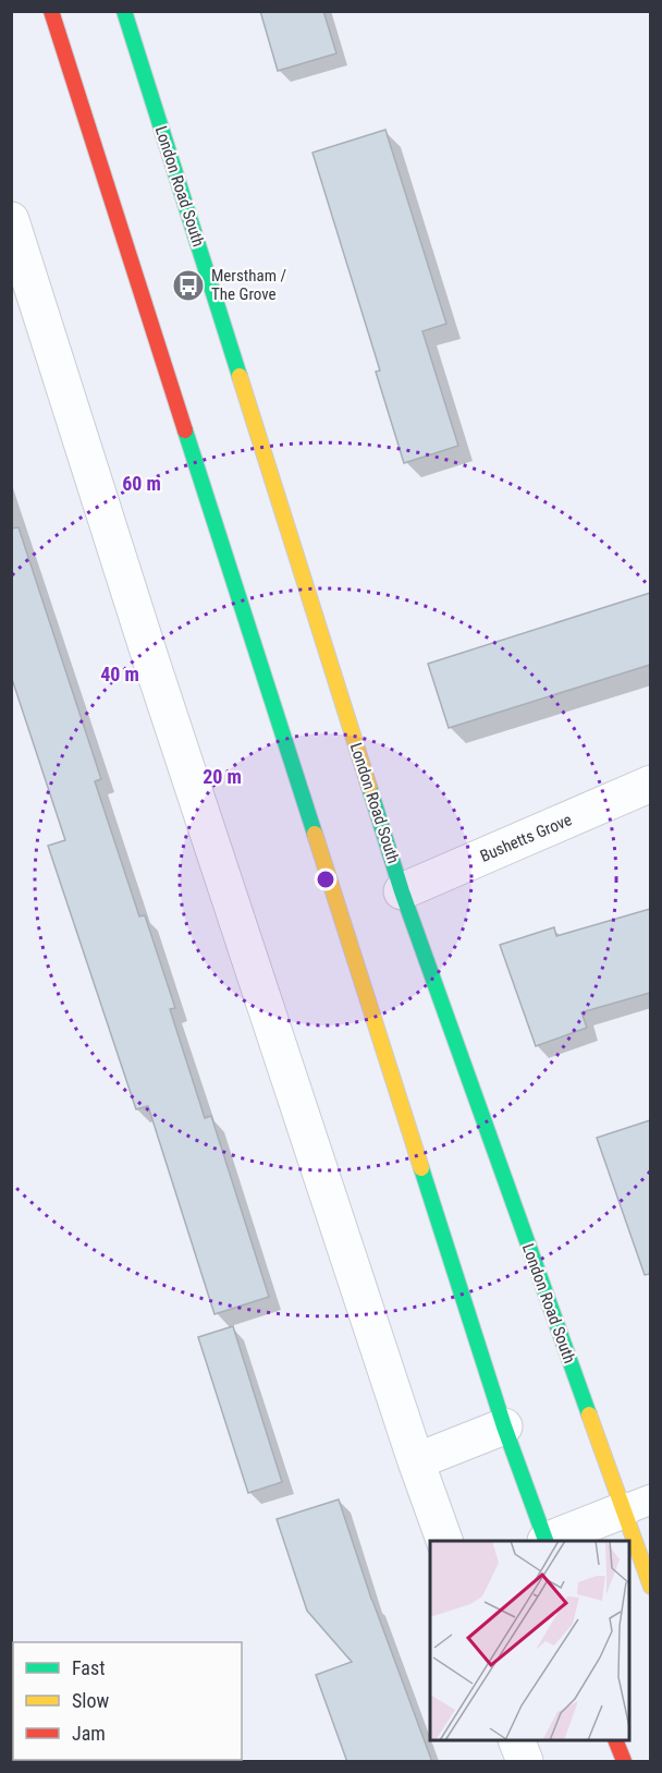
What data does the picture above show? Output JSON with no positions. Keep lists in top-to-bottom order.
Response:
{
  "streets": {
    "street": ["London Road South", "Bushetts Grove"]
  },
  "crossings": [
    ["London Road South", "Bushetts Grove"]
  ],
  "places": {
    "bus stop": ["Merstham / The Grove"]
  },
  "legend": ["Fast", "Slow", "Jam"],
  "rings": ["60 m", "40 m", "20 m"]
}
